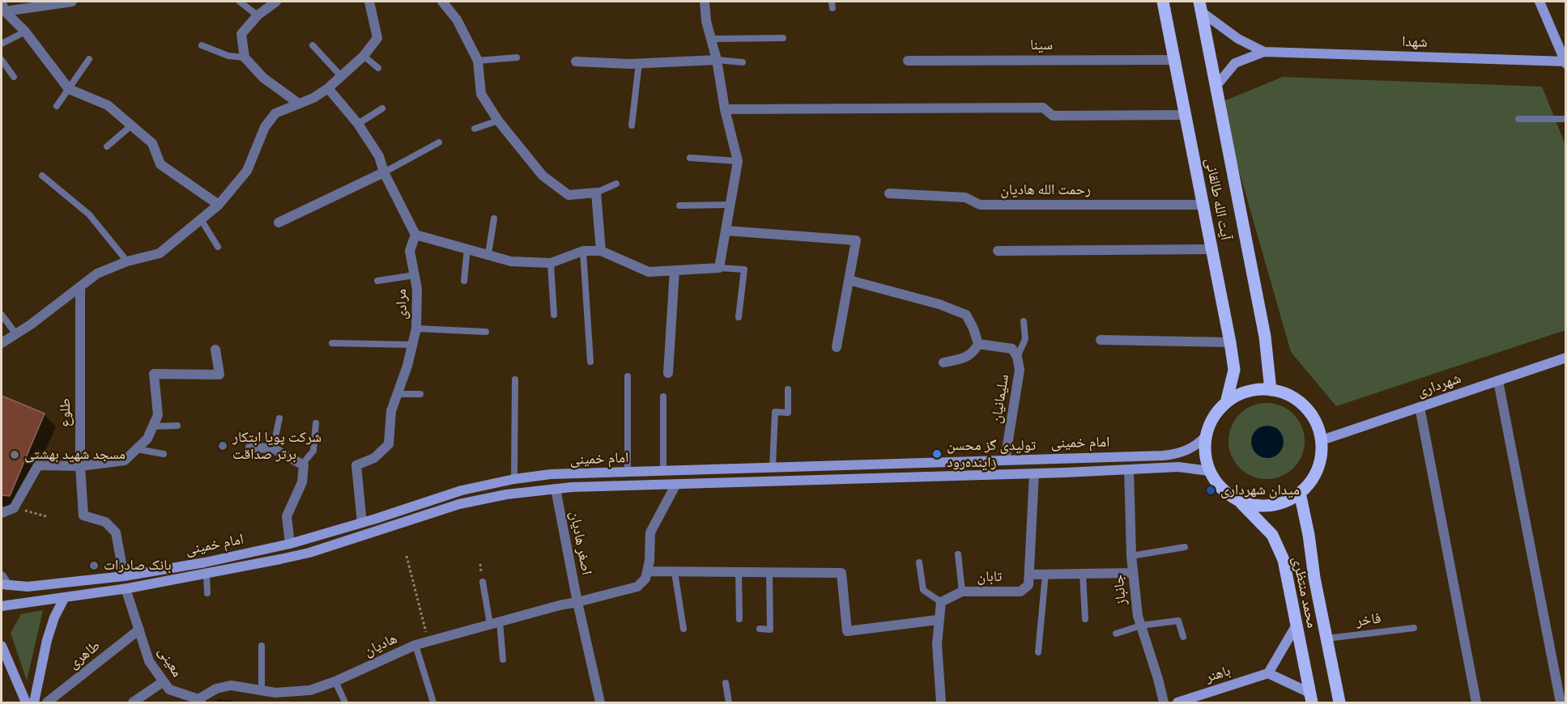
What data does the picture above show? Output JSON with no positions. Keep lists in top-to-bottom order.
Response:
{
  "streets": {
    "main road": [
      "شهدا",
      "آیت الله طالقانی",
      "شهرداری",
      "امام خمینی",
      "محمد منتظری",
      "باهنر"
    ],
    "street": [
      "سینا",
      "رحمت الله هادیان",
      "مرادی",
      "سلیمانیان",
      "طلوع",
      "اصغر هادیان",
      "تابان",
      "جانباز",
      "هادیان",
      "طاهری",
      "معینی"
    ],
    "lane": ["فاخر"]
  },
  "crossings": [
    ["سینا", "آیت الله طالقانی"],
    ["رحمت الله هادیان", "آیت الله طالقانی"],
    ["آیت الله طالقانی", "شهرداری"],
    ["آیت الله طالقانی", "امام خمینی"],
    ["آیت الله طالقانی", "محمد منتظری"],
    ["مرادی", "امام خمینی"],
    ["شهرداری", "امام خمینی"],
    ["شهرداری", "محمد منتظری"],
    ["سلیمانیان", "امام خمینی"],
    ["طلوع", "امام خمینی"],
    ["امام خمینی", "اصغر هادیان"],
    ["امام خمینی", "جانباز"],
    ["امام خمینی", "محمد منتظری"],
    ["امام خمینی", "معینی"],
    ["اصغر هادیان", "هادیان"],
    ["محمد منتظری", "فاخر"],
    ["هادیان", "معینی"],
    ["طاهری", "معینی"]
  ],
  "places": [
    "شرکت پویا ابتکار برتر صداقت",
    "تولیدی گز محسن زاینده‌رود",
    "مسجد شهید بهشتی",
    "میدان شهرداری",
    "بانک صادرات"
  ]
}
